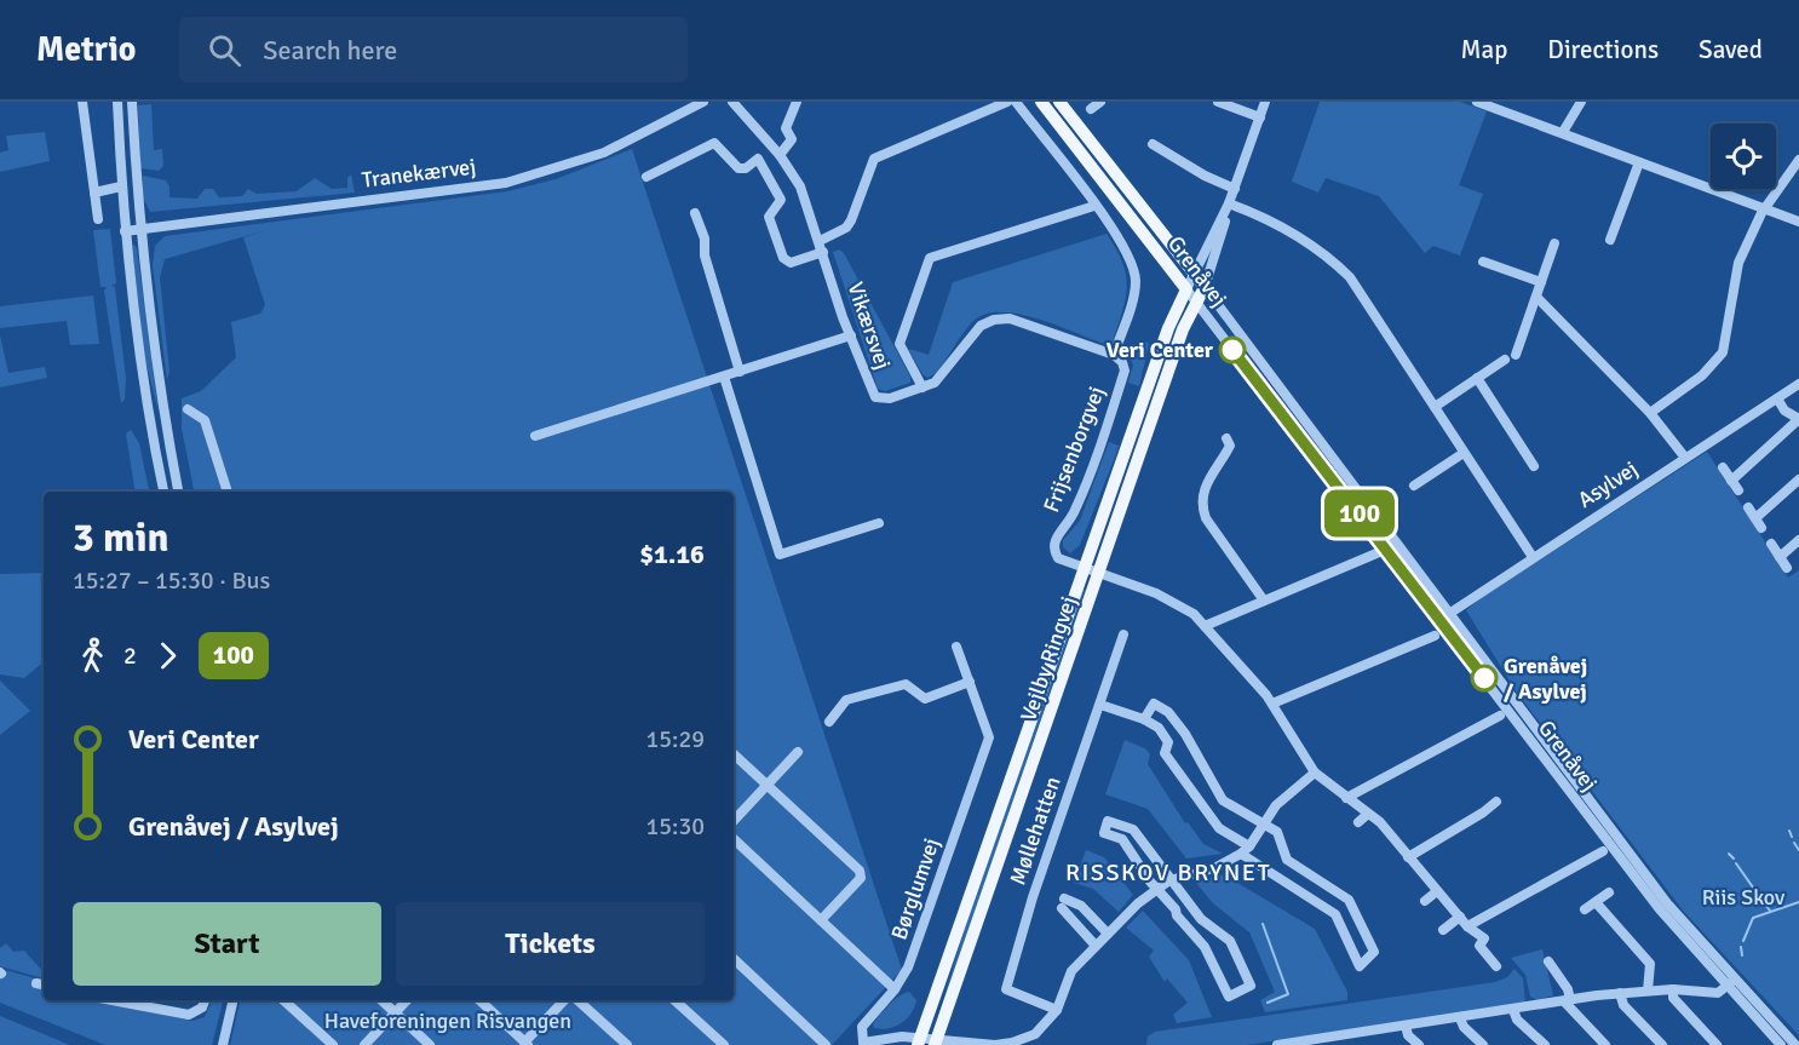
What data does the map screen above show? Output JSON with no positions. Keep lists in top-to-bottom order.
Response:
{
  "streets": {
    "main road": ["Grenåvej", "Vejlby Ringvej"],
    "street": [
      "Tranekærvej",
      "Vikærsvej",
      "Frijsenborgvej",
      "Asylvej",
      "Møllehatten",
      "Børglumvej"
    ]
  },
  "crossings": [
    ["Grenåvej", "Asylvej"],
    ["Grenåvej", "Vejlby Ringvej"],
    ["Frijsenborgvej", "Vejlby Ringvej"],
    ["Vejlby Ringvej", "Børglumvej"]
  ],
  "districts": ["RISSKOV BRYNET"],
  "parks": ["Riis Skov", "Haveforeningen Risvangen"],
  "places": ["Veri Center", "Grenåvej / Asylvej"],
  "lines": ["bus line 100"],
  "page": {
    "header": "Metrio",
    "search": "Search here",
    "nav": ["Map", "Directions", "Saved"],
    "on_map": "100",
    "heading": ["3 min", "15:27 – 15:30 · Bus", "$1.16"],
    "legs": ["2", "100"],
    "list": [
      {
        "name": "Veri Center",
        "value": "15:29"
      },
      {
        "name": "Grenåvej / Asylvej",
        "value": "15:30"
      }
    ],
    "buttons": ["Start", "Tickets"]
  }
}
